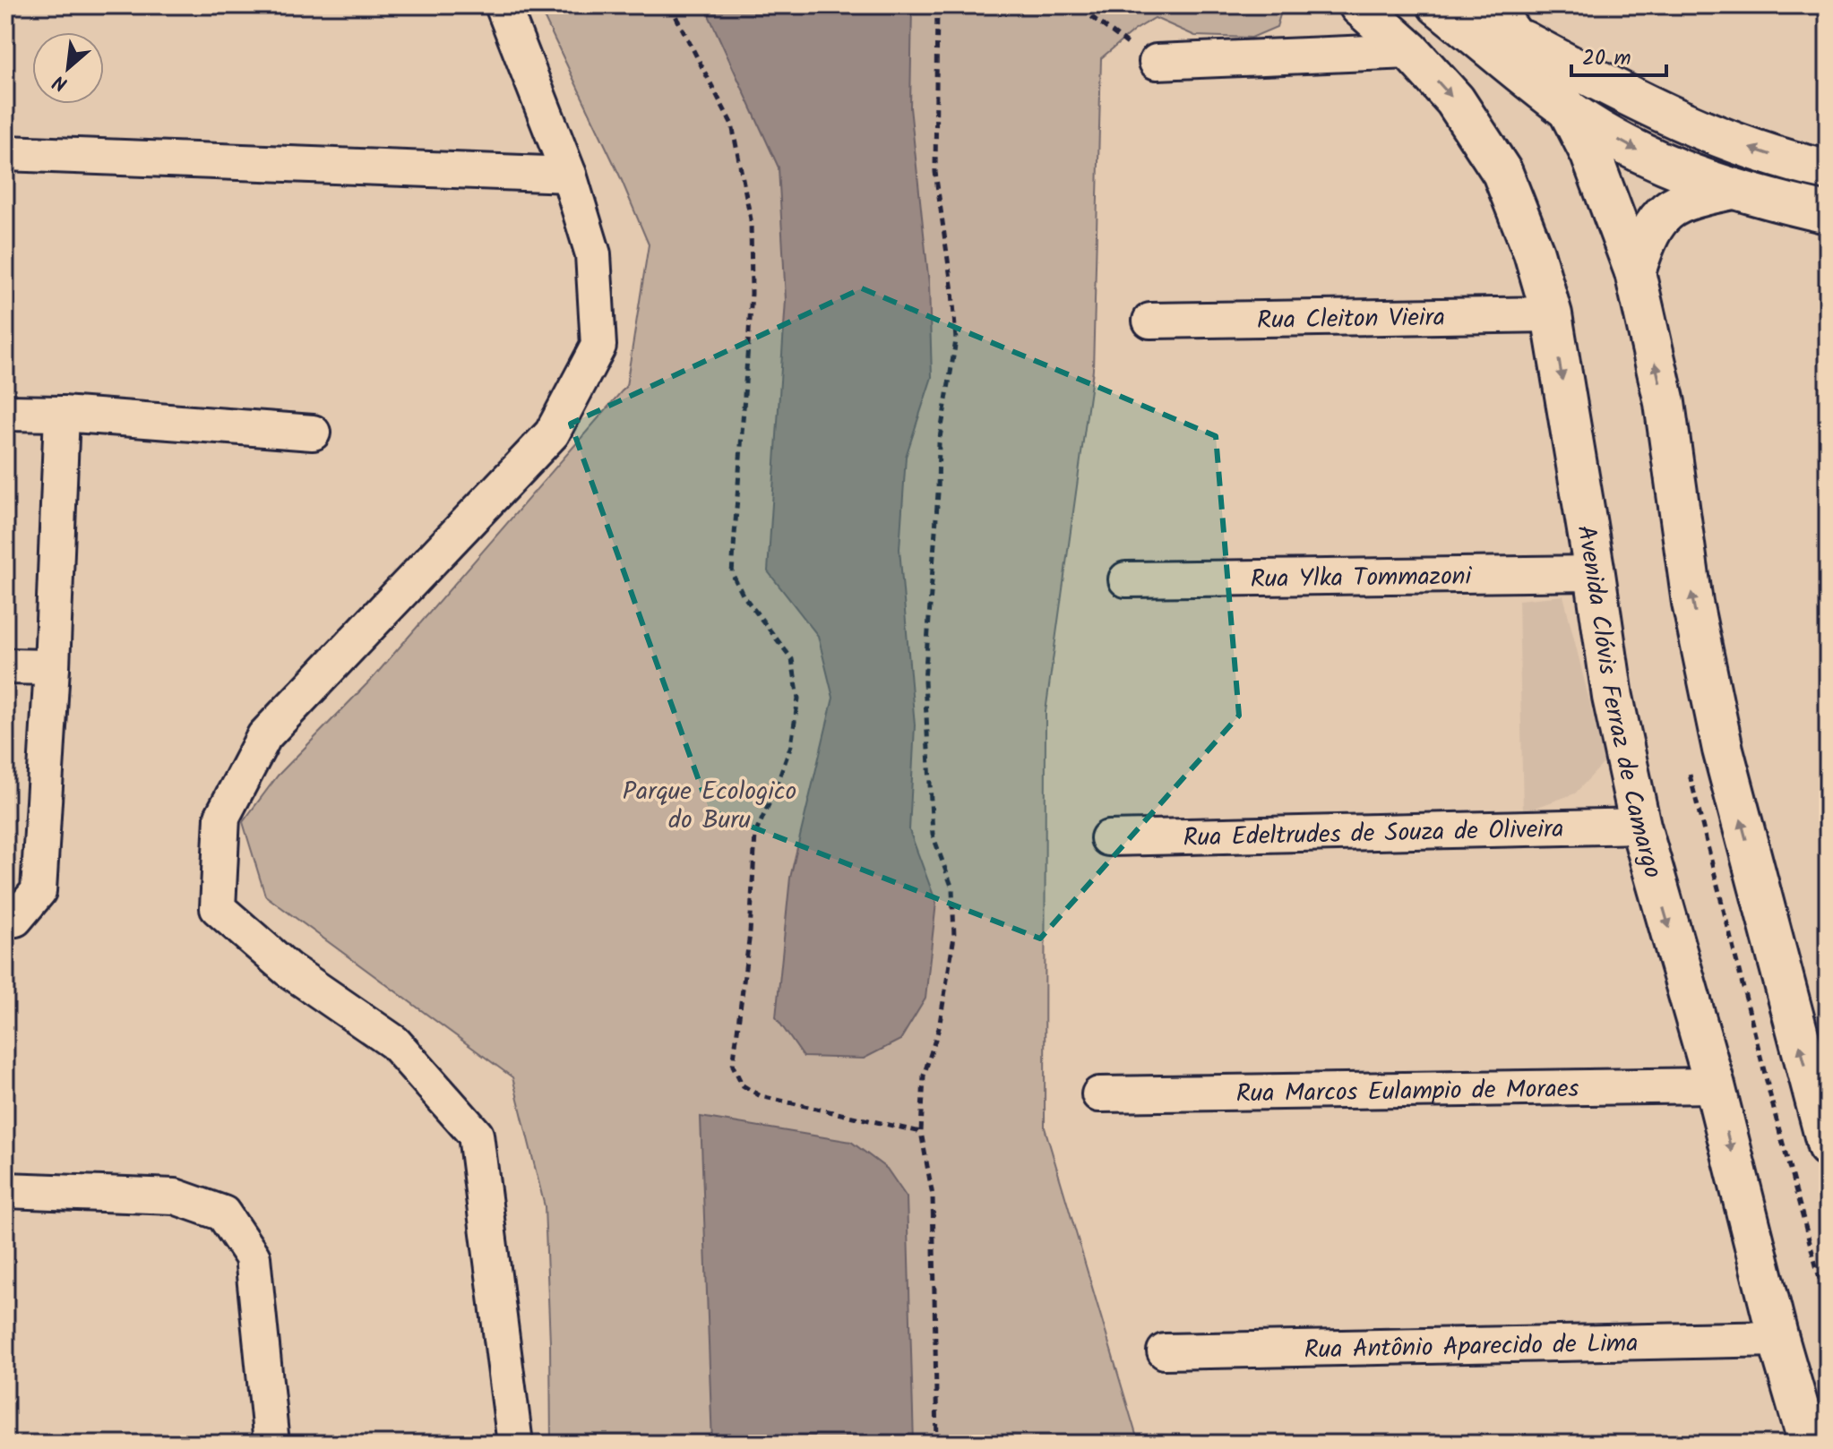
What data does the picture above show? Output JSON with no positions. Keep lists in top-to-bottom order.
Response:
{
  "streets": {
    "main road": ["Avenida Clóvis Ferraz de Camargo"],
    "street": [
      "Rua Cleiton Vieira",
      "Rua Ylka Tommazoni",
      "Rua Edeltrudes de Souza de Oliveira",
      "Rua Marcos Eulampio de Moraes",
      "Rua Antônio Aparecido de Lima"
    ]
  },
  "crossings": [
    ["Rua Cleiton Vieira", "Avenida Clóvis Ferraz de Camargo"],
    ["Rua Ylka Tommazoni", "Avenida Clóvis Ferraz de Camargo"],
    ["Avenida Clóvis Ferraz de Camargo", "Rua Edeltrudes de Souza de Oliveira"],
    ["Avenida Clóvis Ferraz de Camargo", "Rua Marcos Eulampio de Moraes"],
    ["Avenida Clóvis Ferraz de Camargo", "Rua Antônio Aparecido de Lima"]
  ],
  "parks": ["Parque Ecologico do Buru"],
  "scale_bar": "20 m",
  "north": "bottom left"
}
